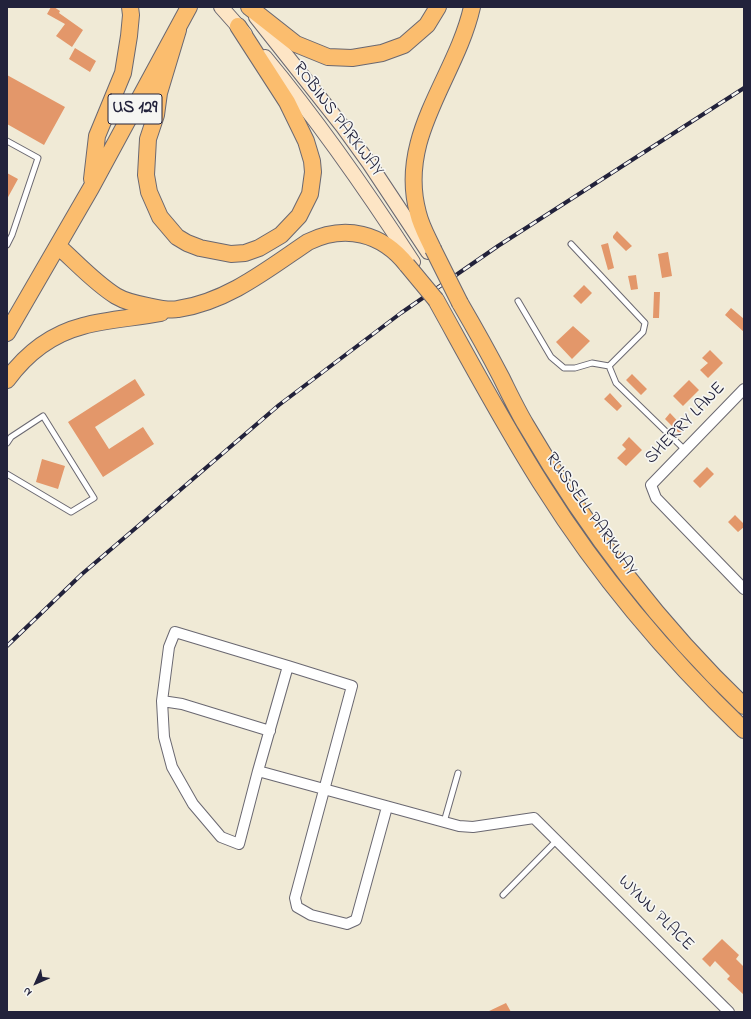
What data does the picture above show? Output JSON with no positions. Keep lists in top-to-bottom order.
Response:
{
  "streets": {
    "main road": ["US 129", "RUSSELL PARKWAY"],
    "street": ["ROBINS PARKWAY", "SHERRY LANE", "WYNN PLACE"]
  },
  "crossings": [
    ["ROBINS PARKWAY", "RUSSELL PARKWAY"]
  ],
  "north": "bottom left"
}
